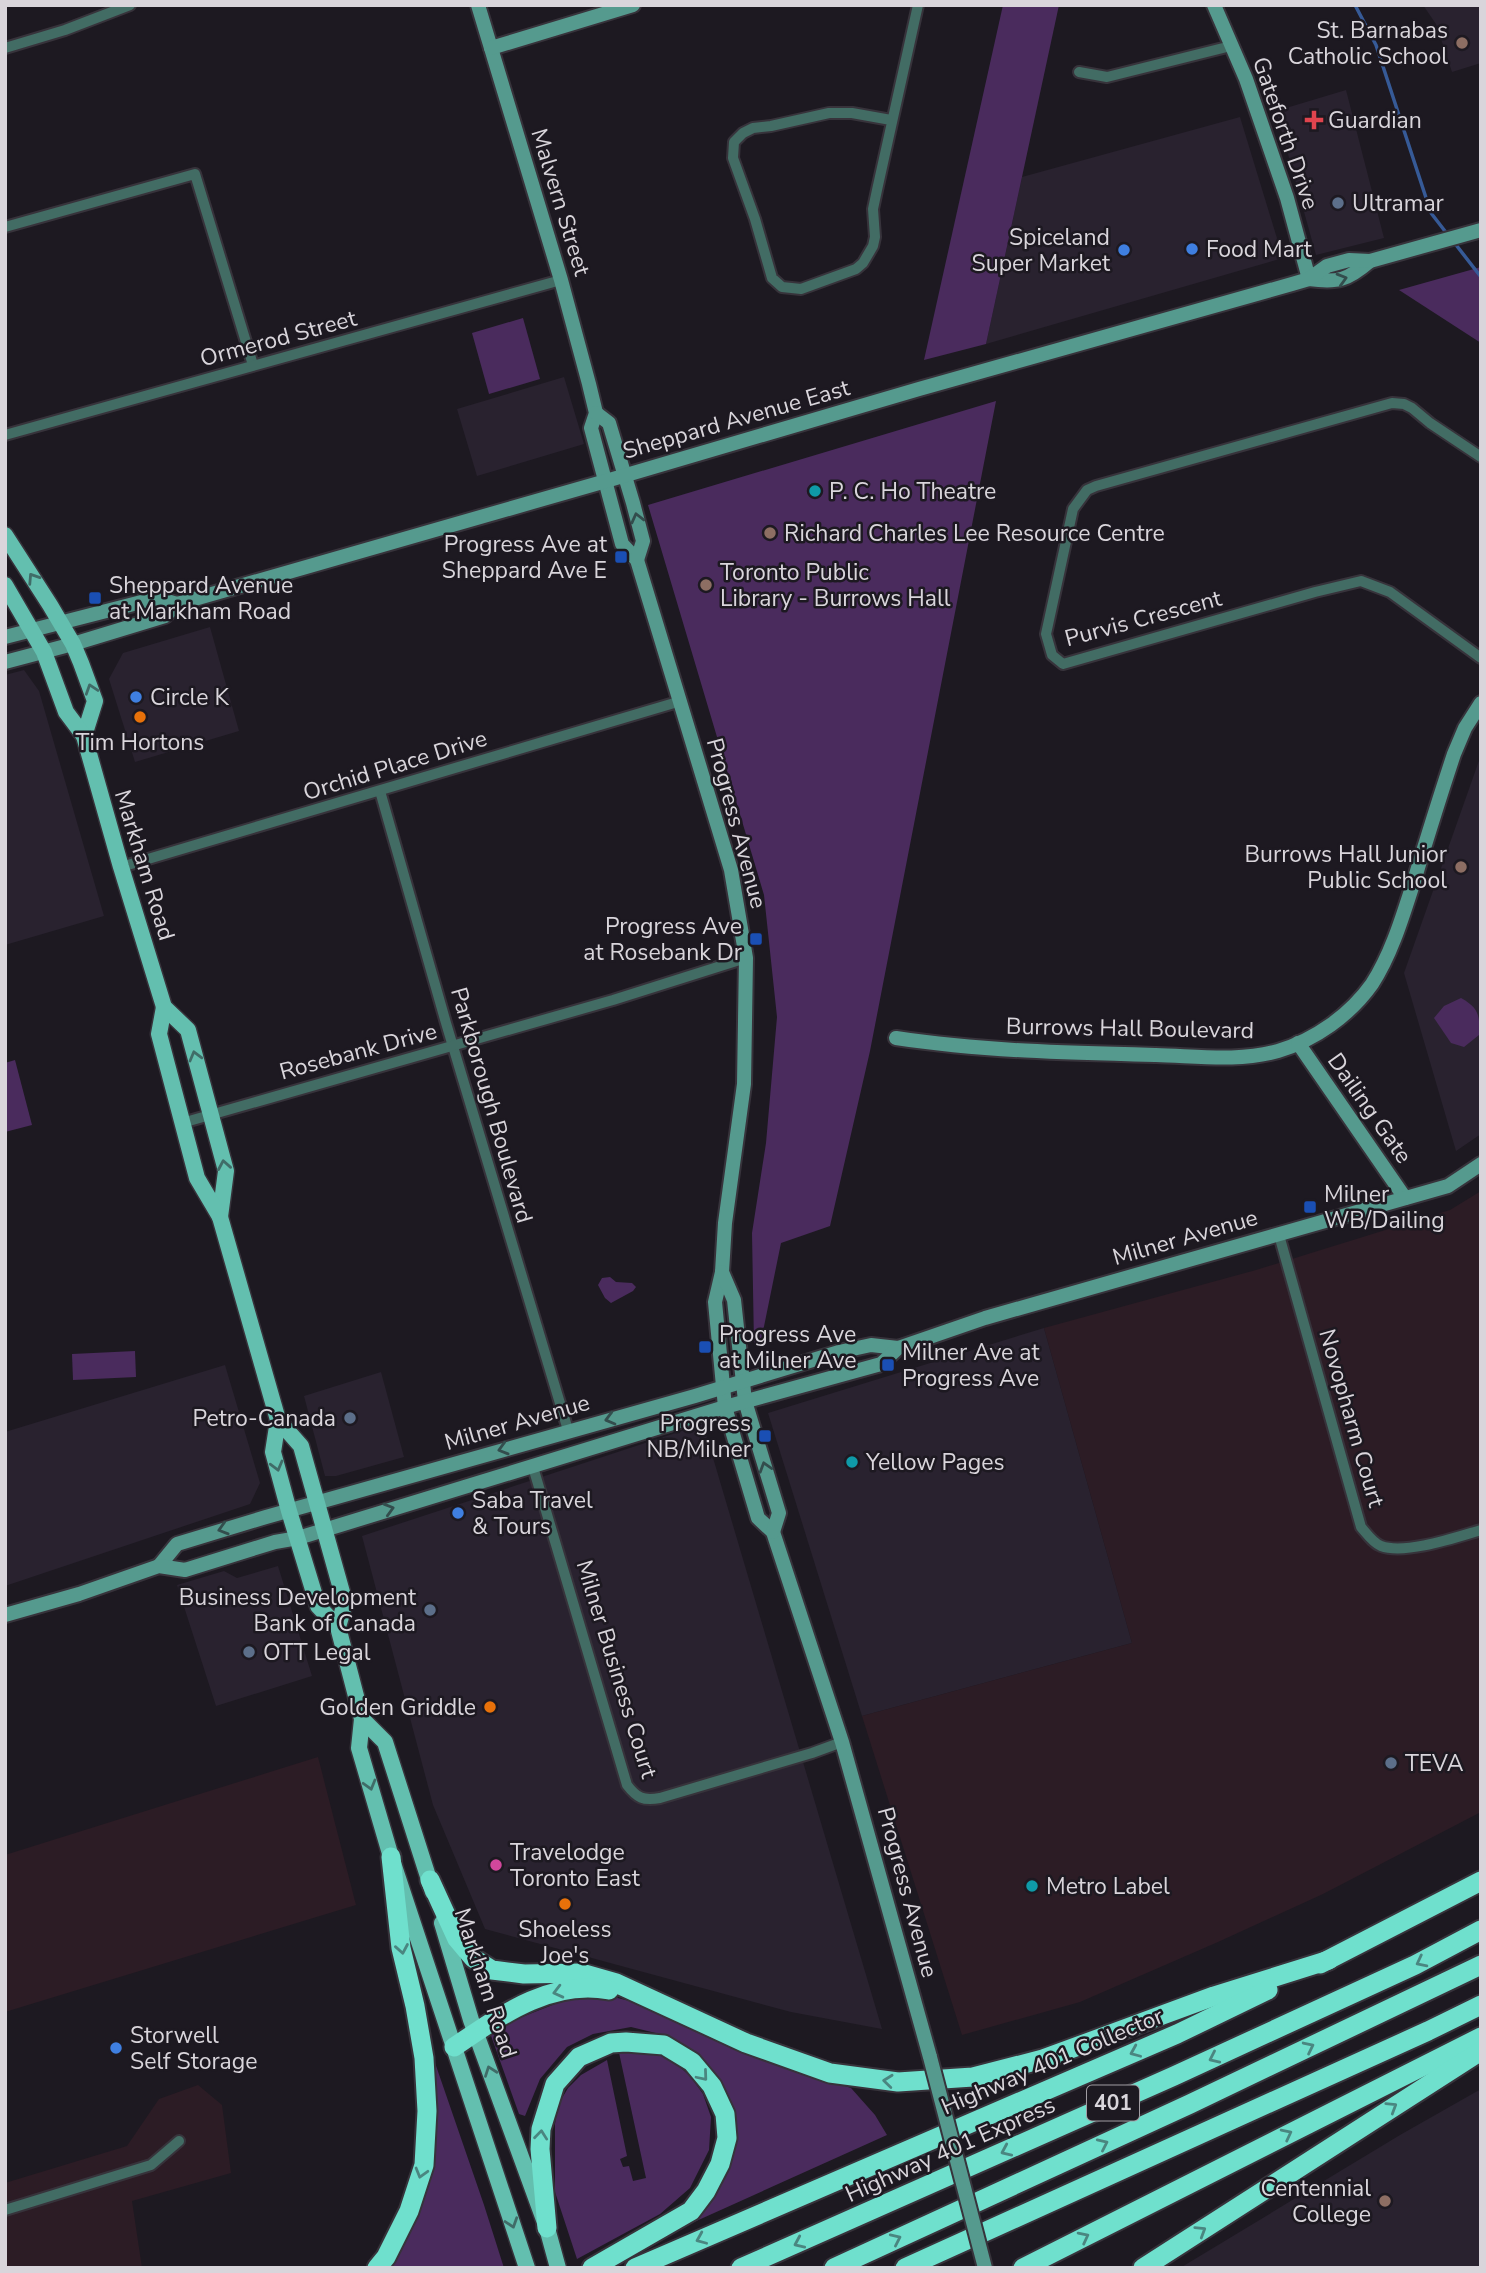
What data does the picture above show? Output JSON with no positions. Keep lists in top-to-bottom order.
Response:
{
  "streets": {
    "highway": ["Highway 401 Collector", "401", "Highway 401 Express"],
    "main road": [
      "Gateforth Drive",
      "Malvern Street",
      "Sheppard Avenue East",
      "Progress Avenue",
      "Markham Road",
      "Burrows Hall Boulevard",
      "Dailing Gate",
      "Milner Avenue"
    ],
    "street": [
      "Ormerod Street",
      "Purvis Crescent",
      "Orchid Place Drive",
      "Rosebank Drive",
      "Parkborough Boulevard",
      "Novopharm Court",
      "Milner Business Court"
    ]
  },
  "crossings": [
    ["Gateforth Drive", "Sheppard Avenue East"],
    ["Malvern Street", "Ormerod Street"],
    ["Malvern Street", "Sheppard Avenue East"],
    ["Malvern Street", "Progress Avenue"],
    ["Sheppard Avenue East", "Progress Avenue"],
    ["Sheppard Avenue East", "Markham Road"],
    ["Orchid Place Drive", "Progress Avenue"],
    ["Orchid Place Drive", "Markham Road"],
    ["Orchid Place Drive", "Parkborough Boulevard"],
    ["Progress Avenue", "Rosebank Drive"],
    ["Progress Avenue", "Milner Avenue"],
    ["Progress Avenue", "Milner Business Court"],
    ["Markham Road", "Rosebank Drive"],
    ["Markham Road", "Milner Avenue"],
    ["Burrows Hall Boulevard", "Dailing Gate"],
    ["Rosebank Drive", "Parkborough Boulevard"],
    ["Parkborough Boulevard", "Milner Avenue"],
    ["Dailing Gate", "Milner Avenue"],
    ["Milner Avenue", "Novopharm Court"],
    ["Milner Avenue", "Milner Business Court"]
  ],
  "places": {
    "other": [
      "St. Barnabas Catholic School",
      "Ultramar",
      "Food Mart",
      "Spiceland Super Market",
      "P. C. Ho Theatre",
      "Richard Charles Lee Resource Centre",
      "Toronto Public Library - Burrows Hall",
      "Circle K",
      "Tim Hortons",
      "Burrows Hall Junior Public School",
      "Petro-Canada",
      "Yellow Pages",
      "Saba Travel & Tours",
      "Business Development Bank of Canada",
      "OTT Legal",
      "Golden Griddle",
      "TEVA",
      "Travelodge Toronto East",
      "Metro Label",
      "Shoeless Joe's",
      "Storwell Self Storage",
      "Centennial College"
    ],
    "health": ["Guardian"],
    "transit": [
      "Progress Ave at Sheppard Ave E",
      "Sheppard Avenue at Markham Road",
      "Progress Ave at Rosebank Dr",
      "Milner WB/Dailing",
      "Progress Ave at Milner Ave",
      "Milner Ave at Progress Ave",
      "Progress NB/Milner"
    ]
  }
}
